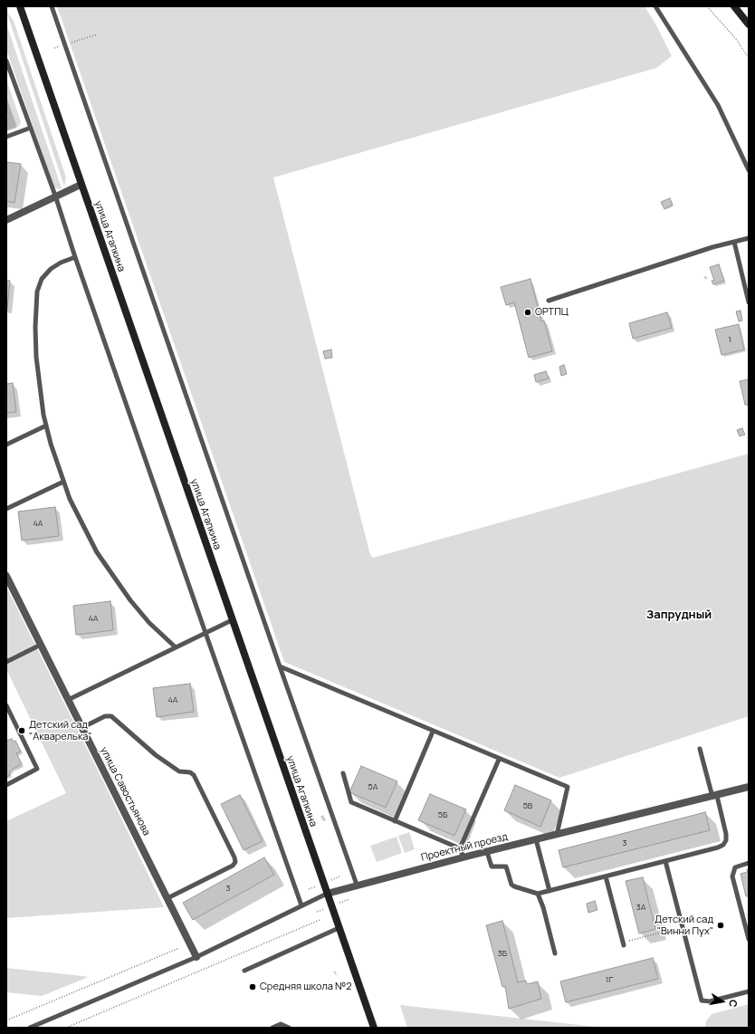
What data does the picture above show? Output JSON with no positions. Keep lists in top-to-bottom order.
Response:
{
  "streets": {
    "main road": ["улица Агапкина"],
    "street": ["улица Савостьянова", "Проектный проезд"]
  },
  "crossings": [
    ["улица Агапкина", "Проектный проезд"],
    ["улица Савостьянова", "Проектный проезд"]
  ],
  "districts": ["Запрудный"],
  "places": [
    "ОРТПЦ",
    "Детский сад \"Акварелька\"",
    "Детский сад \"Винни Пух\"",
    "Средняя школа №2"
  ],
  "house_numbers": [
    "1",
    "4А",
    "4А",
    "4А",
    "5А",
    "5В",
    "5Б",
    "3",
    "3",
    "3А",
    "3Б",
    "1Г"
  ],
  "north": "right"
}
